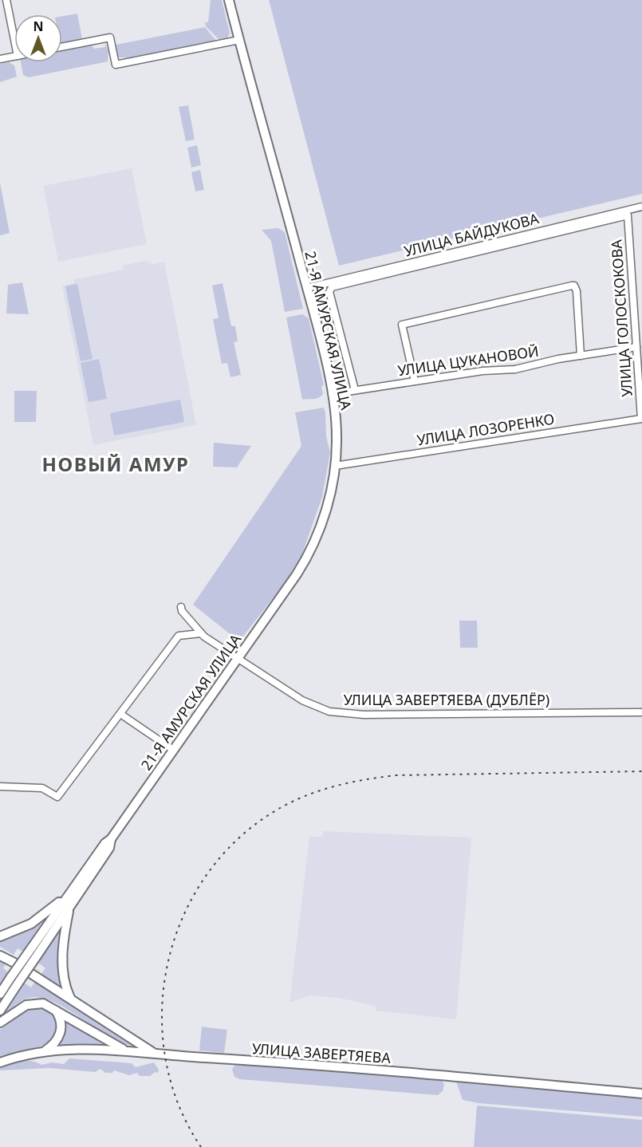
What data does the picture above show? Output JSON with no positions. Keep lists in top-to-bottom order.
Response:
{
  "streets": {
    "main road": ["21-Я АМУРСКАЯ УЛИЦА", "УЛИЦА ЗАВЕРТЯЕВА"],
    "street": [
      "УЛИЦА БАЙДУКОВА",
      "УЛИЦА ГОЛОСКОКОВА",
      "УЛИЦА ЦУКАНОВОЙ",
      "УЛИЦА ЛОЗОРЕНКО",
      "УЛИЦА ЗАВЕРТЯЕВА (ДУБЛЁР)"
    ]
  },
  "crossings": [
    ["УЛИЦА БАЙДУКОВА", "УЛИЦА ГОЛОСКОКОВА"],
    ["УЛИЦА БАЙДУКОВА", "21-Я АМУРСКАЯ УЛИЦА"],
    ["УЛИЦА БАЙДУКОВА", "УЛИЦА ЦУКАНОВОЙ"],
    ["УЛИЦА ГОЛОСКОКОВА", "УЛИЦА ЦУКАНОВОЙ"],
    ["УЛИЦА ГОЛОСКОКОВА", "УЛИЦА ЛОЗОРЕНКО"],
    ["21-Я АМУРСКАЯ УЛИЦА", "УЛИЦА ЦУКАНОВОЙ"],
    ["21-Я АМУРСКАЯ УЛИЦА", "УЛИЦА ЛОЗОРЕНКО"],
    ["21-Я АМУРСКАЯ УЛИЦА", "УЛИЦА ЗАВЕРТЯЕВА (ДУБЛЁР)"]
  ],
  "districts": ["НОВЫЙ АМУР"],
  "north": "top"
}
